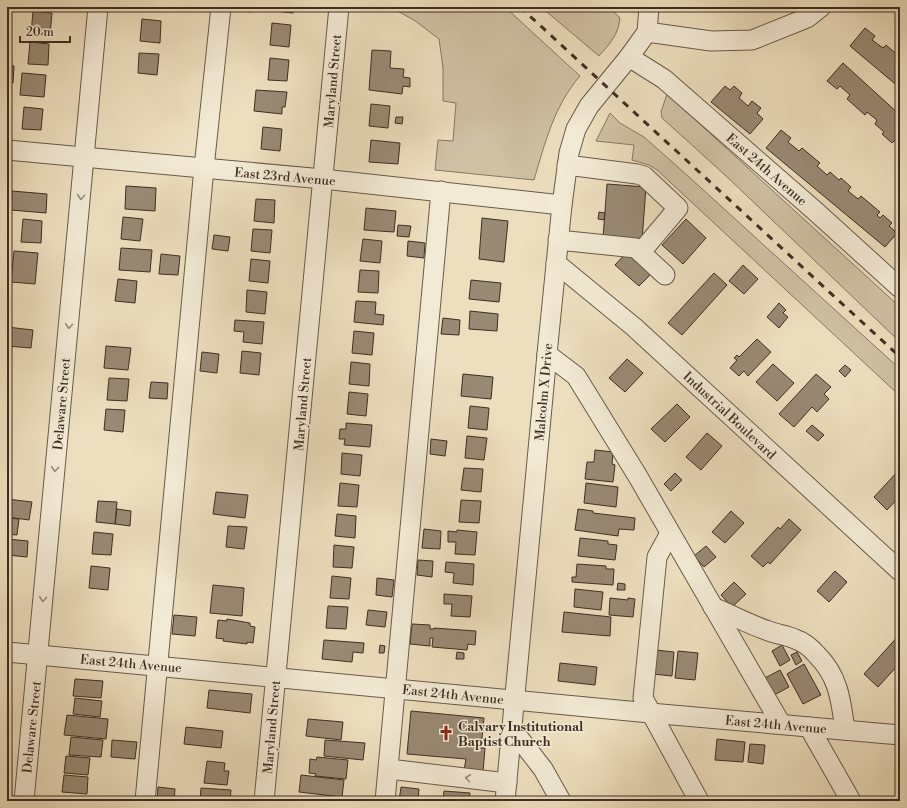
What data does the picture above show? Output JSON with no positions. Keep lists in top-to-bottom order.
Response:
{
  "streets": {
    "street": [
      "Maryland Street",
      "East 24th Avenue",
      "East 23rd Avenue",
      "Malcolm X Drive",
      "Delaware Street",
      "Industrial Boulevard"
    ]
  },
  "crossings": [
    ["Maryland Street", "East 24th Avenue"],
    ["Maryland Street", "East 23rd Avenue"],
    ["East 24th Avenue", "Malcolm X Drive"],
    ["East 24th Avenue", "Delaware Street"],
    ["East 23rd Avenue", "Malcolm X Drive"],
    ["East 23rd Avenue", "Delaware Street"],
    ["Malcolm X Drive", "Industrial Boulevard"]
  ],
  "places": {
    "church": ["Calvary Institutional Baptist Church"]
  },
  "scale_bar": "20 m"
}
